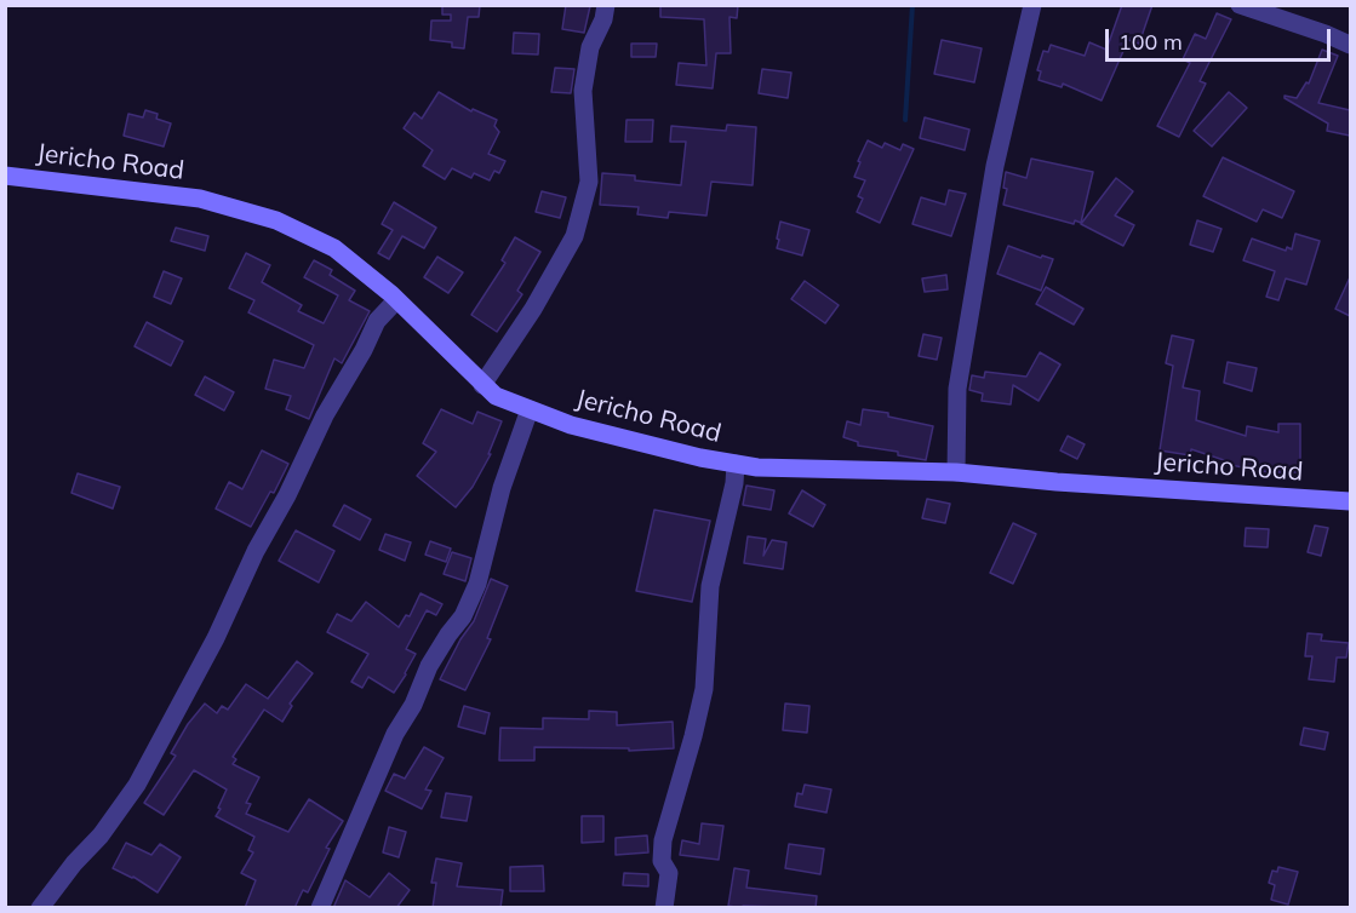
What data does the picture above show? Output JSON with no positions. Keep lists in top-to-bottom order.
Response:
{
  "streets": {
    "street": ["Jericho Road"]
  },
  "scale_bar": "100 m"
}
